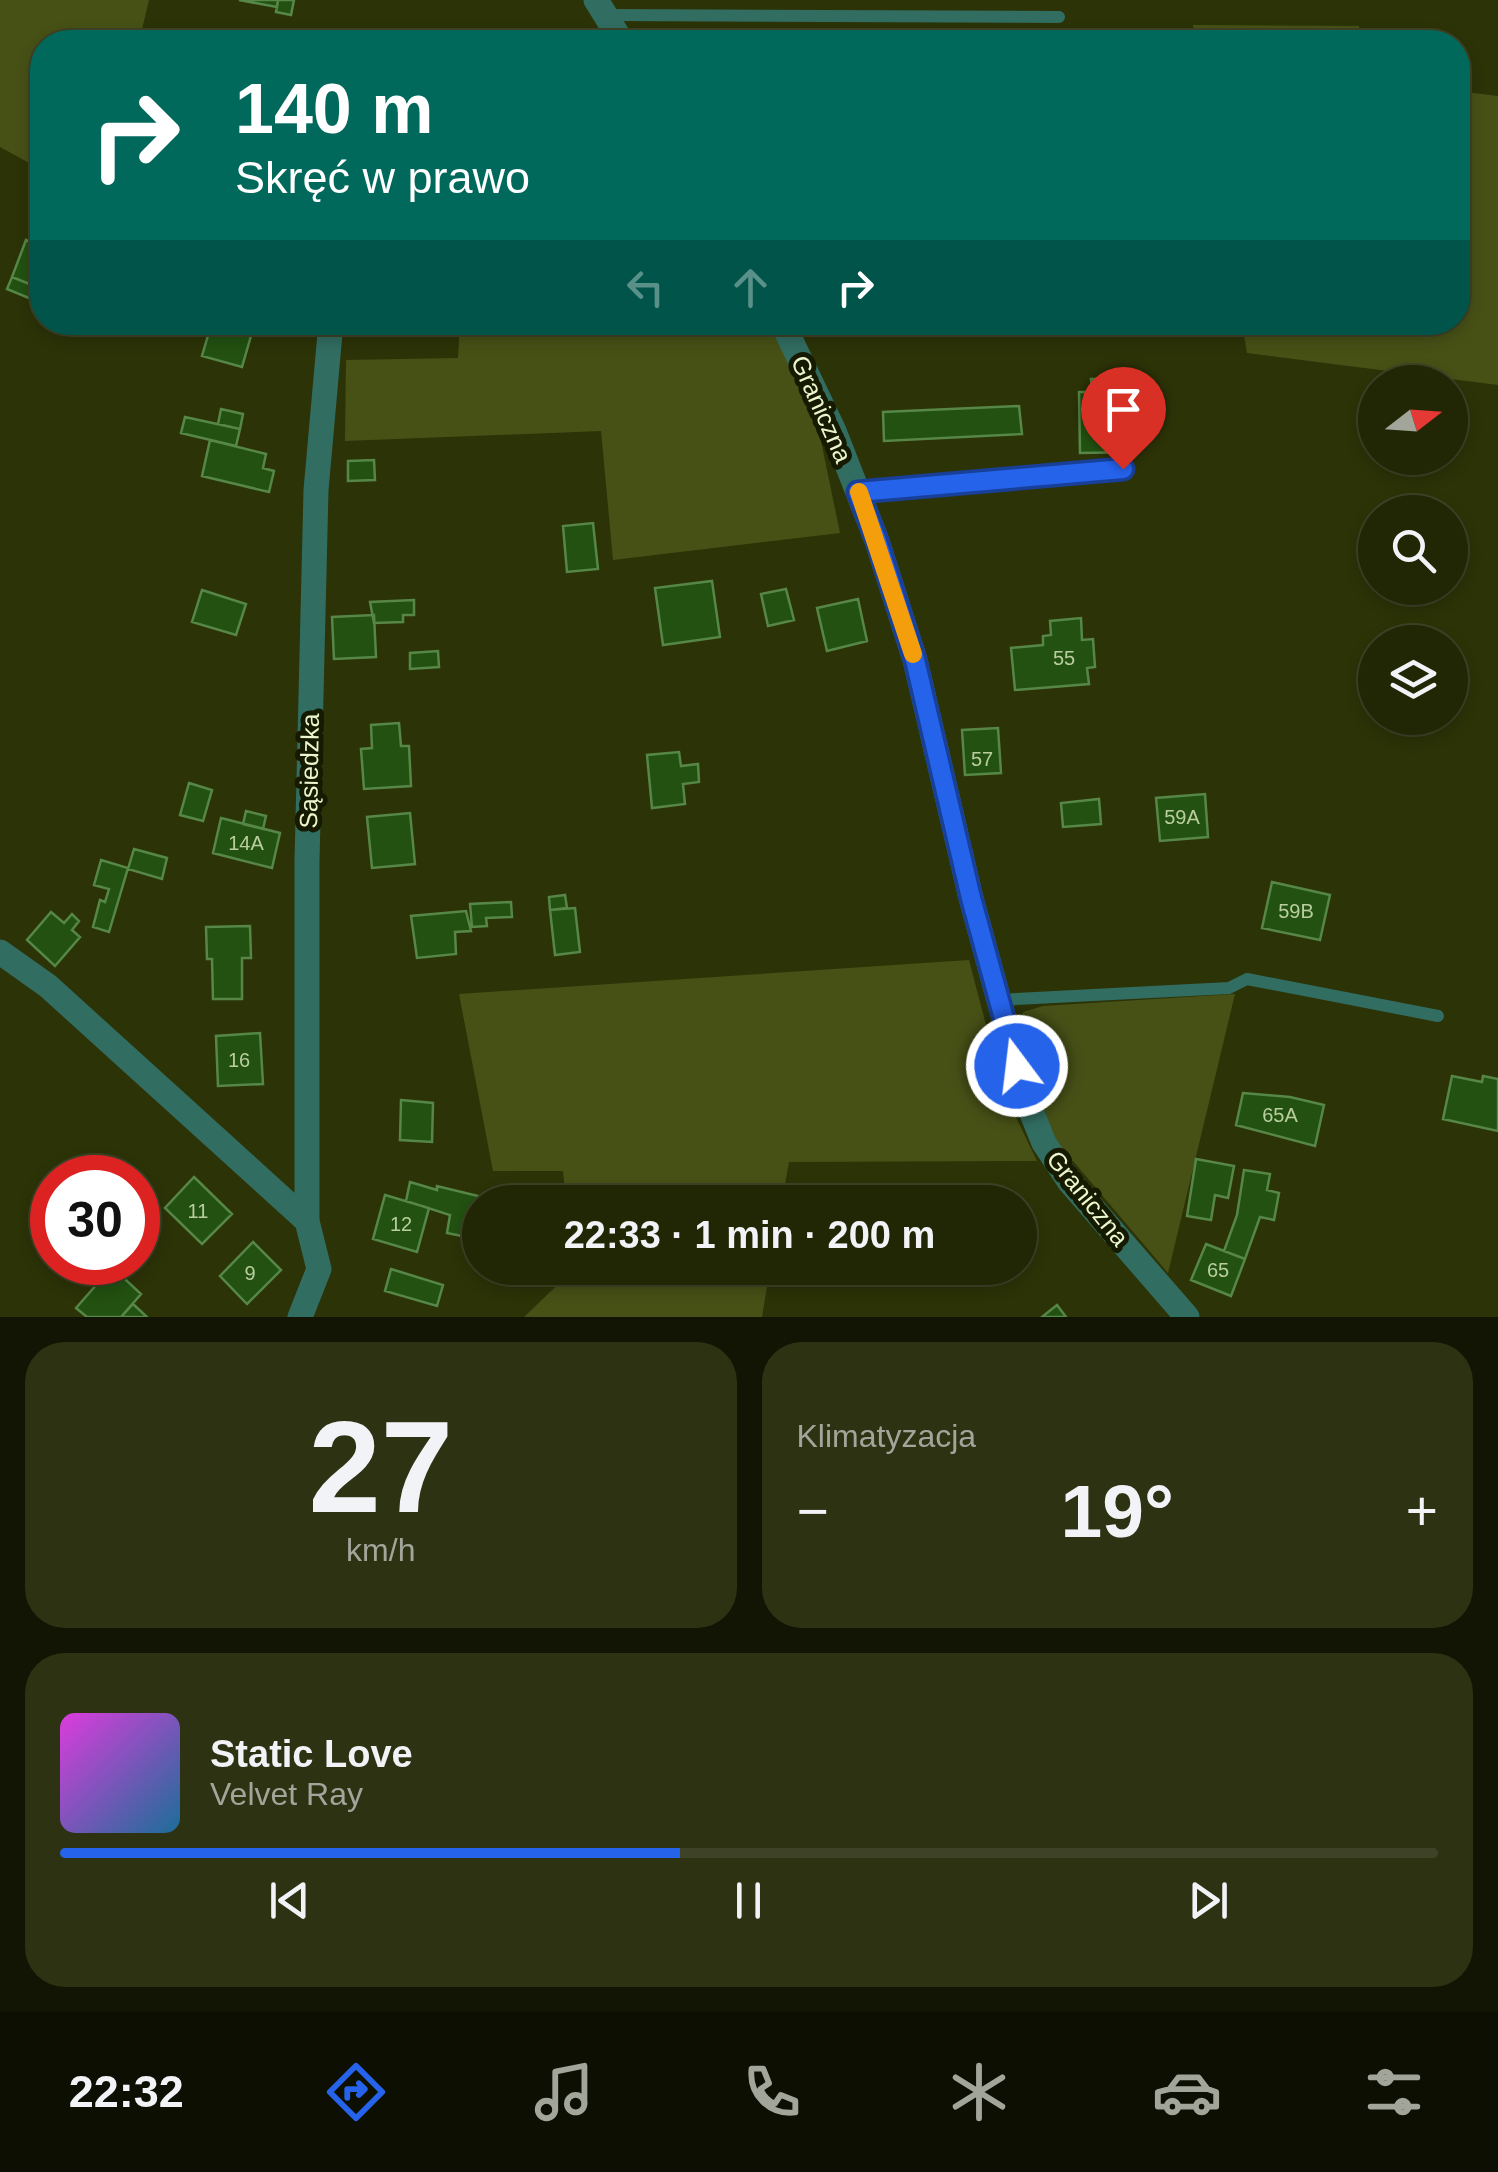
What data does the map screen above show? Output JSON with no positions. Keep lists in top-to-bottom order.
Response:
{
  "streets": {
    "street": ["Graniczna", "Sąsiedzka"]
  },
  "house_numbers": [
    "55",
    "57",
    "59A",
    "14A",
    "59B",
    "16",
    "65A",
    "11",
    "12",
    "65",
    "9"
  ],
  "north": "right",
  "page": {
    "turn": ["140 m", "Skręć w prawo"],
    "limit": "30",
    "trip": "22:33 · 1 min · 200 m",
    "tile": [
      ["27", "km/h"],
      "Klimatyzacja"
    ],
    "heat": ["−", "19°", "+"],
    "song": ["Static Love", "Velvet Ray"],
    "tabs": "22:32"
  }
}
